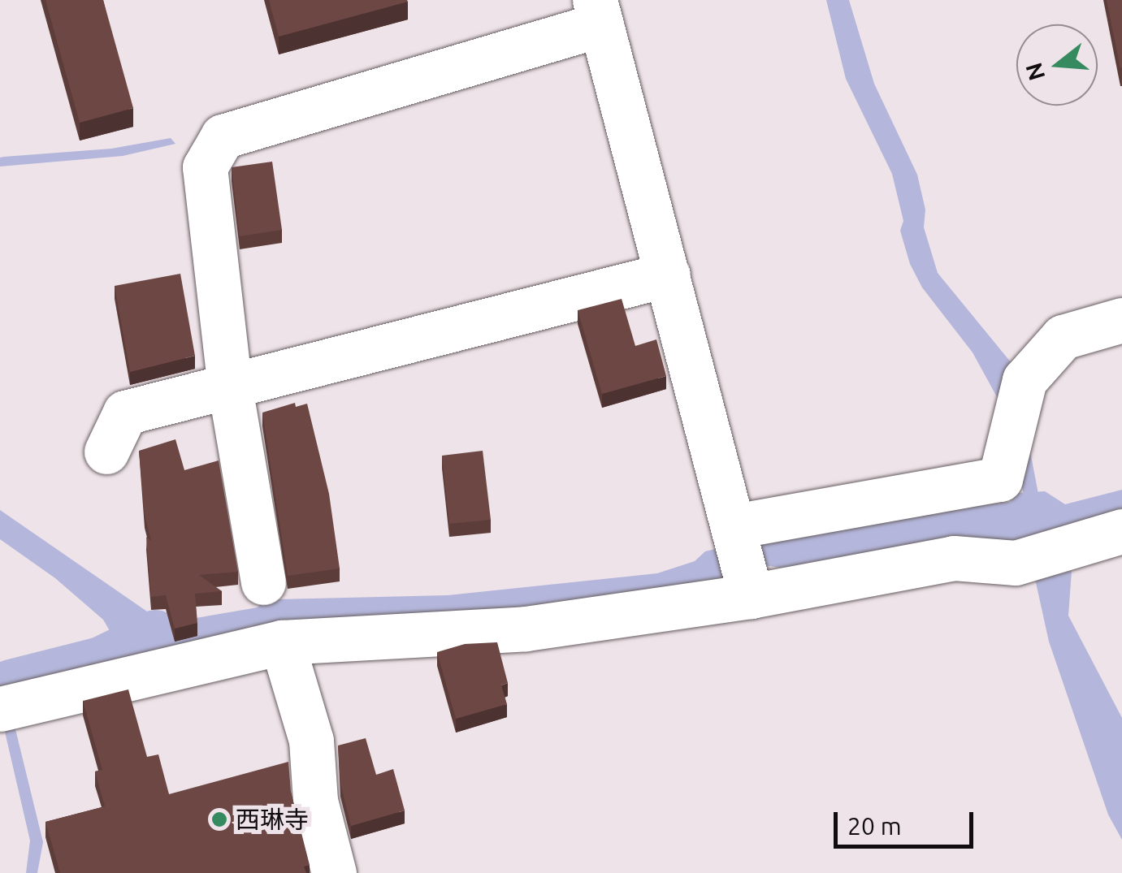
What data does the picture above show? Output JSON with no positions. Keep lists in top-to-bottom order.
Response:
{
  "places": ["西琳寺"],
  "scale_bar": "20 m",
  "north": "left"
}
